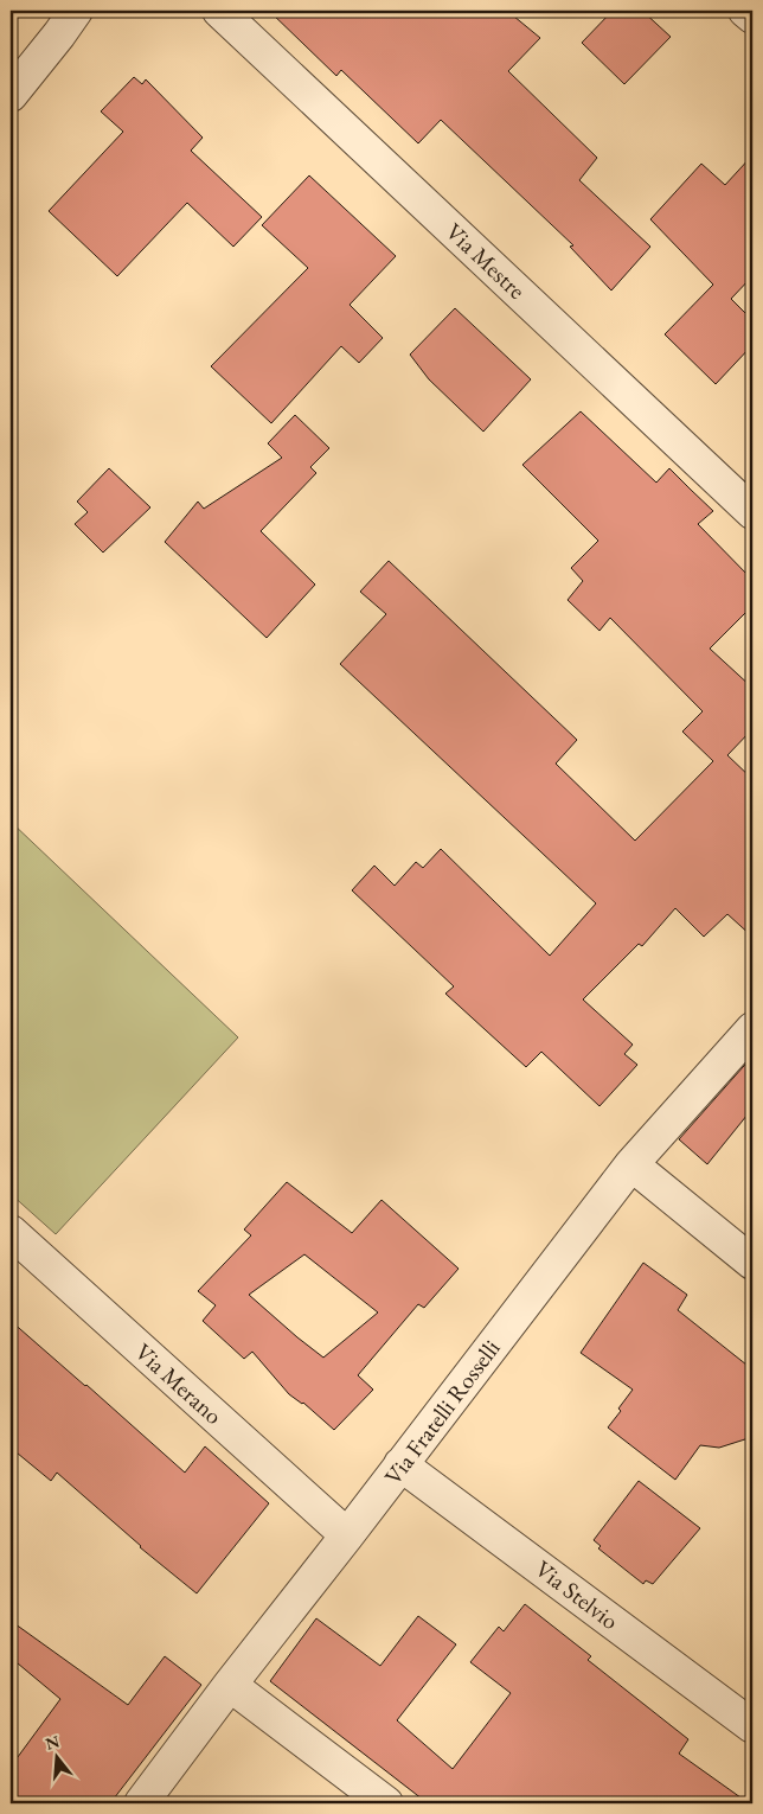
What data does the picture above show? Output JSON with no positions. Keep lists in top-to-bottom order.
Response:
{
  "streets": {
    "street": [
      "Via Mestre",
      "Via Merano",
      "Via Fratelli Rosselli",
      "Via Stelvio"
    ]
  },
  "crossings": [
    ["Via Merano", "Via Fratelli Rosselli"],
    ["Via Fratelli Rosselli", "Via Stelvio"]
  ],
  "north": "top"
}
